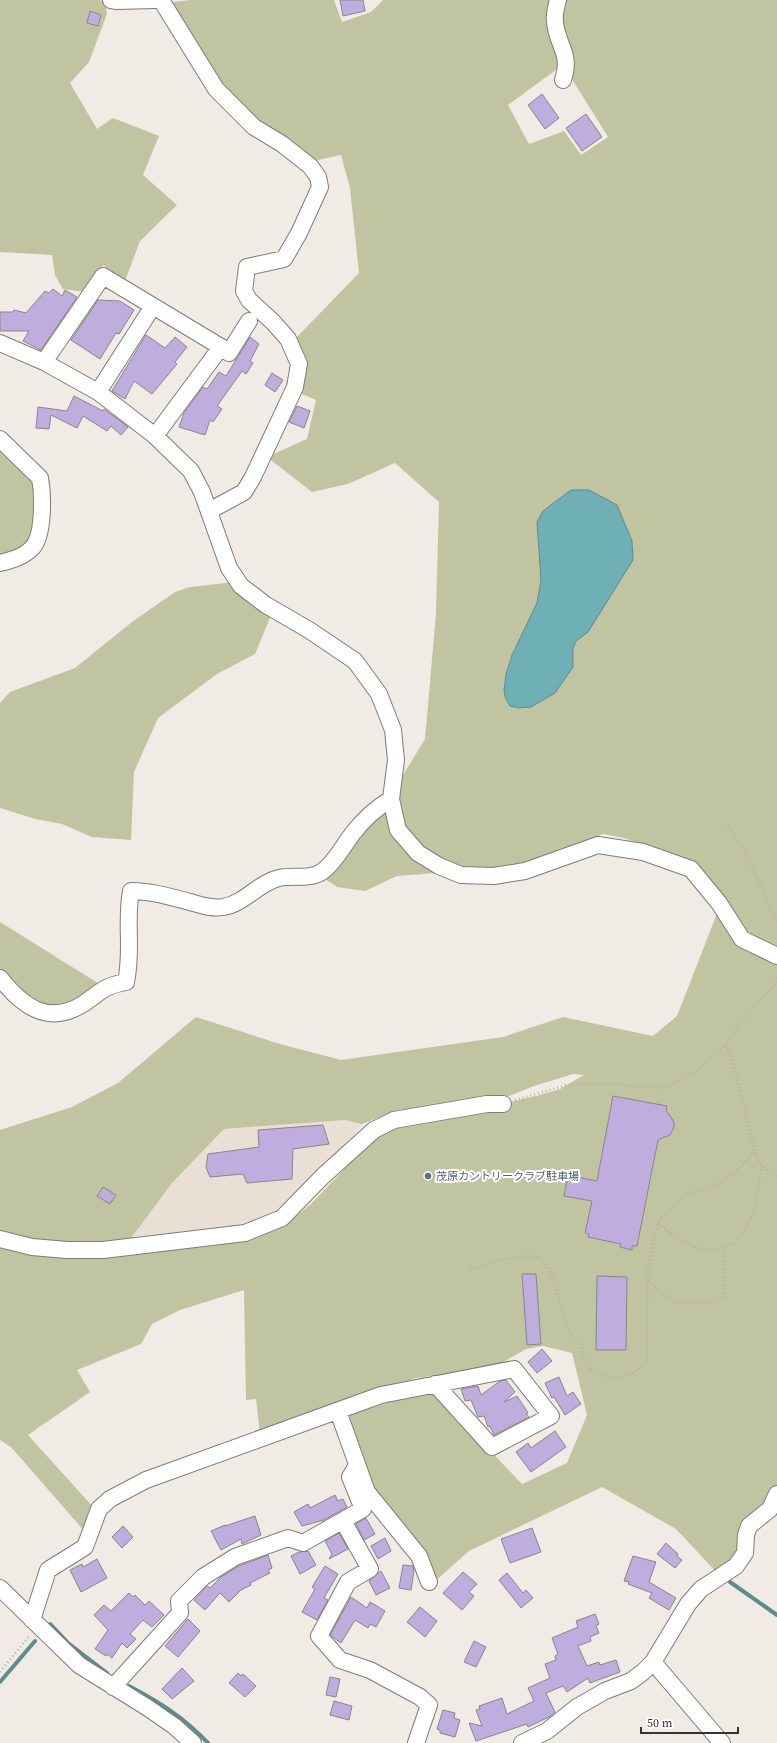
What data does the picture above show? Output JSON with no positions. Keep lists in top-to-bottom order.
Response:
{
  "places": ["茂原カントリークラブ駐車場"],
  "scale_bar": "50 m"
}
